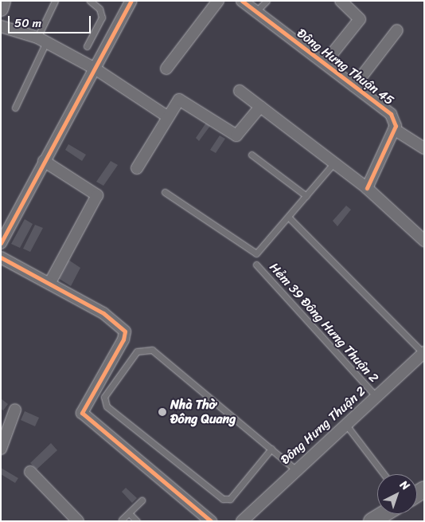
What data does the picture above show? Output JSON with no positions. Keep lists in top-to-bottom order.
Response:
{
  "streets": {
    "street": ["Đông Hưng Thuận 45", "Đông Hưng Thuận 2"],
    "lane": ["Hẻm 39 Đông Hưng Thuận 2"]
  },
  "crossings": [
    ["Hẻm 39 Đông Hưng Thuận 2", "Đông Hưng Thuận 2"]
  ],
  "places": ["Nhà Thờ Đông Quang"],
  "scale_bar": "50 m",
  "north": "top right"
}
